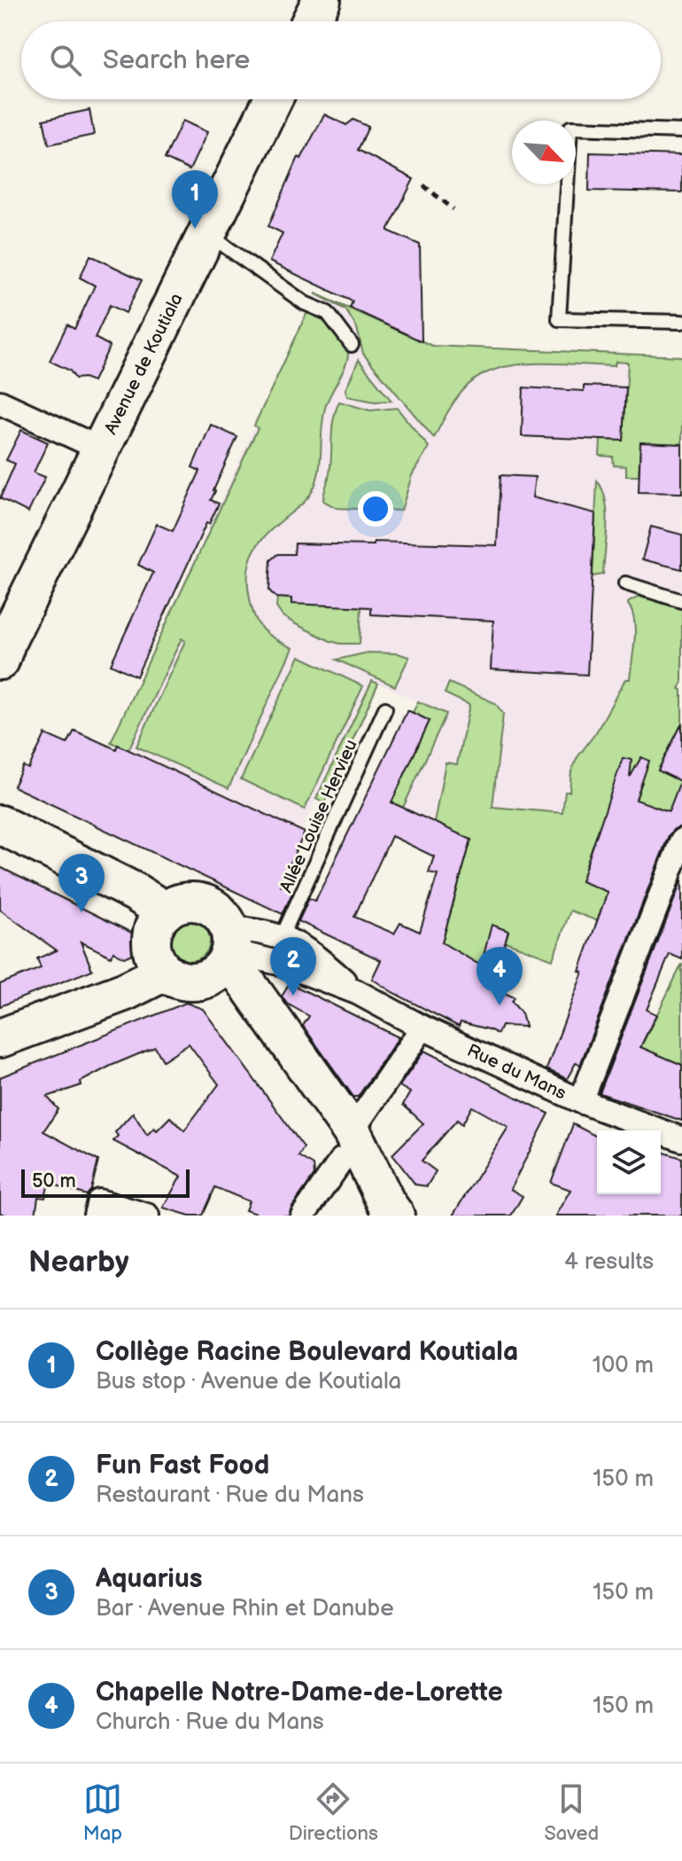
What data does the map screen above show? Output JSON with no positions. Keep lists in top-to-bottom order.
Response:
{
  "streets": {
    "main road": ["Avenue de Koutiala"],
    "street": ["Rue du Mans"],
    "lane": ["Allée Louise Hervieu"]
  },
  "crossings": [
    ["Allée Louise Hervieu", "Rue du Mans"]
  ],
  "scale_bar": "50 m",
  "north": "bottom right",
  "page": {
    "search": "Search here",
    "pins": [
      "1",
      "3",
      "2",
      "4"
    ],
    "scale": "50 m",
    "heading": ["Nearby", "4 results"],
    "list": [
      {
        "mark": "1",
        "name": "Collège Racine Boulevard Koutiala",
        "note": "Bus stop · Avenue de Koutiala",
        "value": "100 m"
      },
      {
        "mark": "2",
        "name": "Fun Fast Food",
        "note": "Restaurant · Rue du Mans",
        "value": "150 m"
      },
      {
        "mark": "3",
        "name": "Aquarius",
        "note": "Bar · Avenue Rhin et Danube",
        "value": "150 m"
      },
      {
        "mark": "4",
        "name": "Chapelle Notre-Dame-de-Lorette",
        "note": "Church · Rue du Mans",
        "value": "150 m"
      }
    ],
    "nav": ["Map", "Directions", "Saved"]
  }
}
